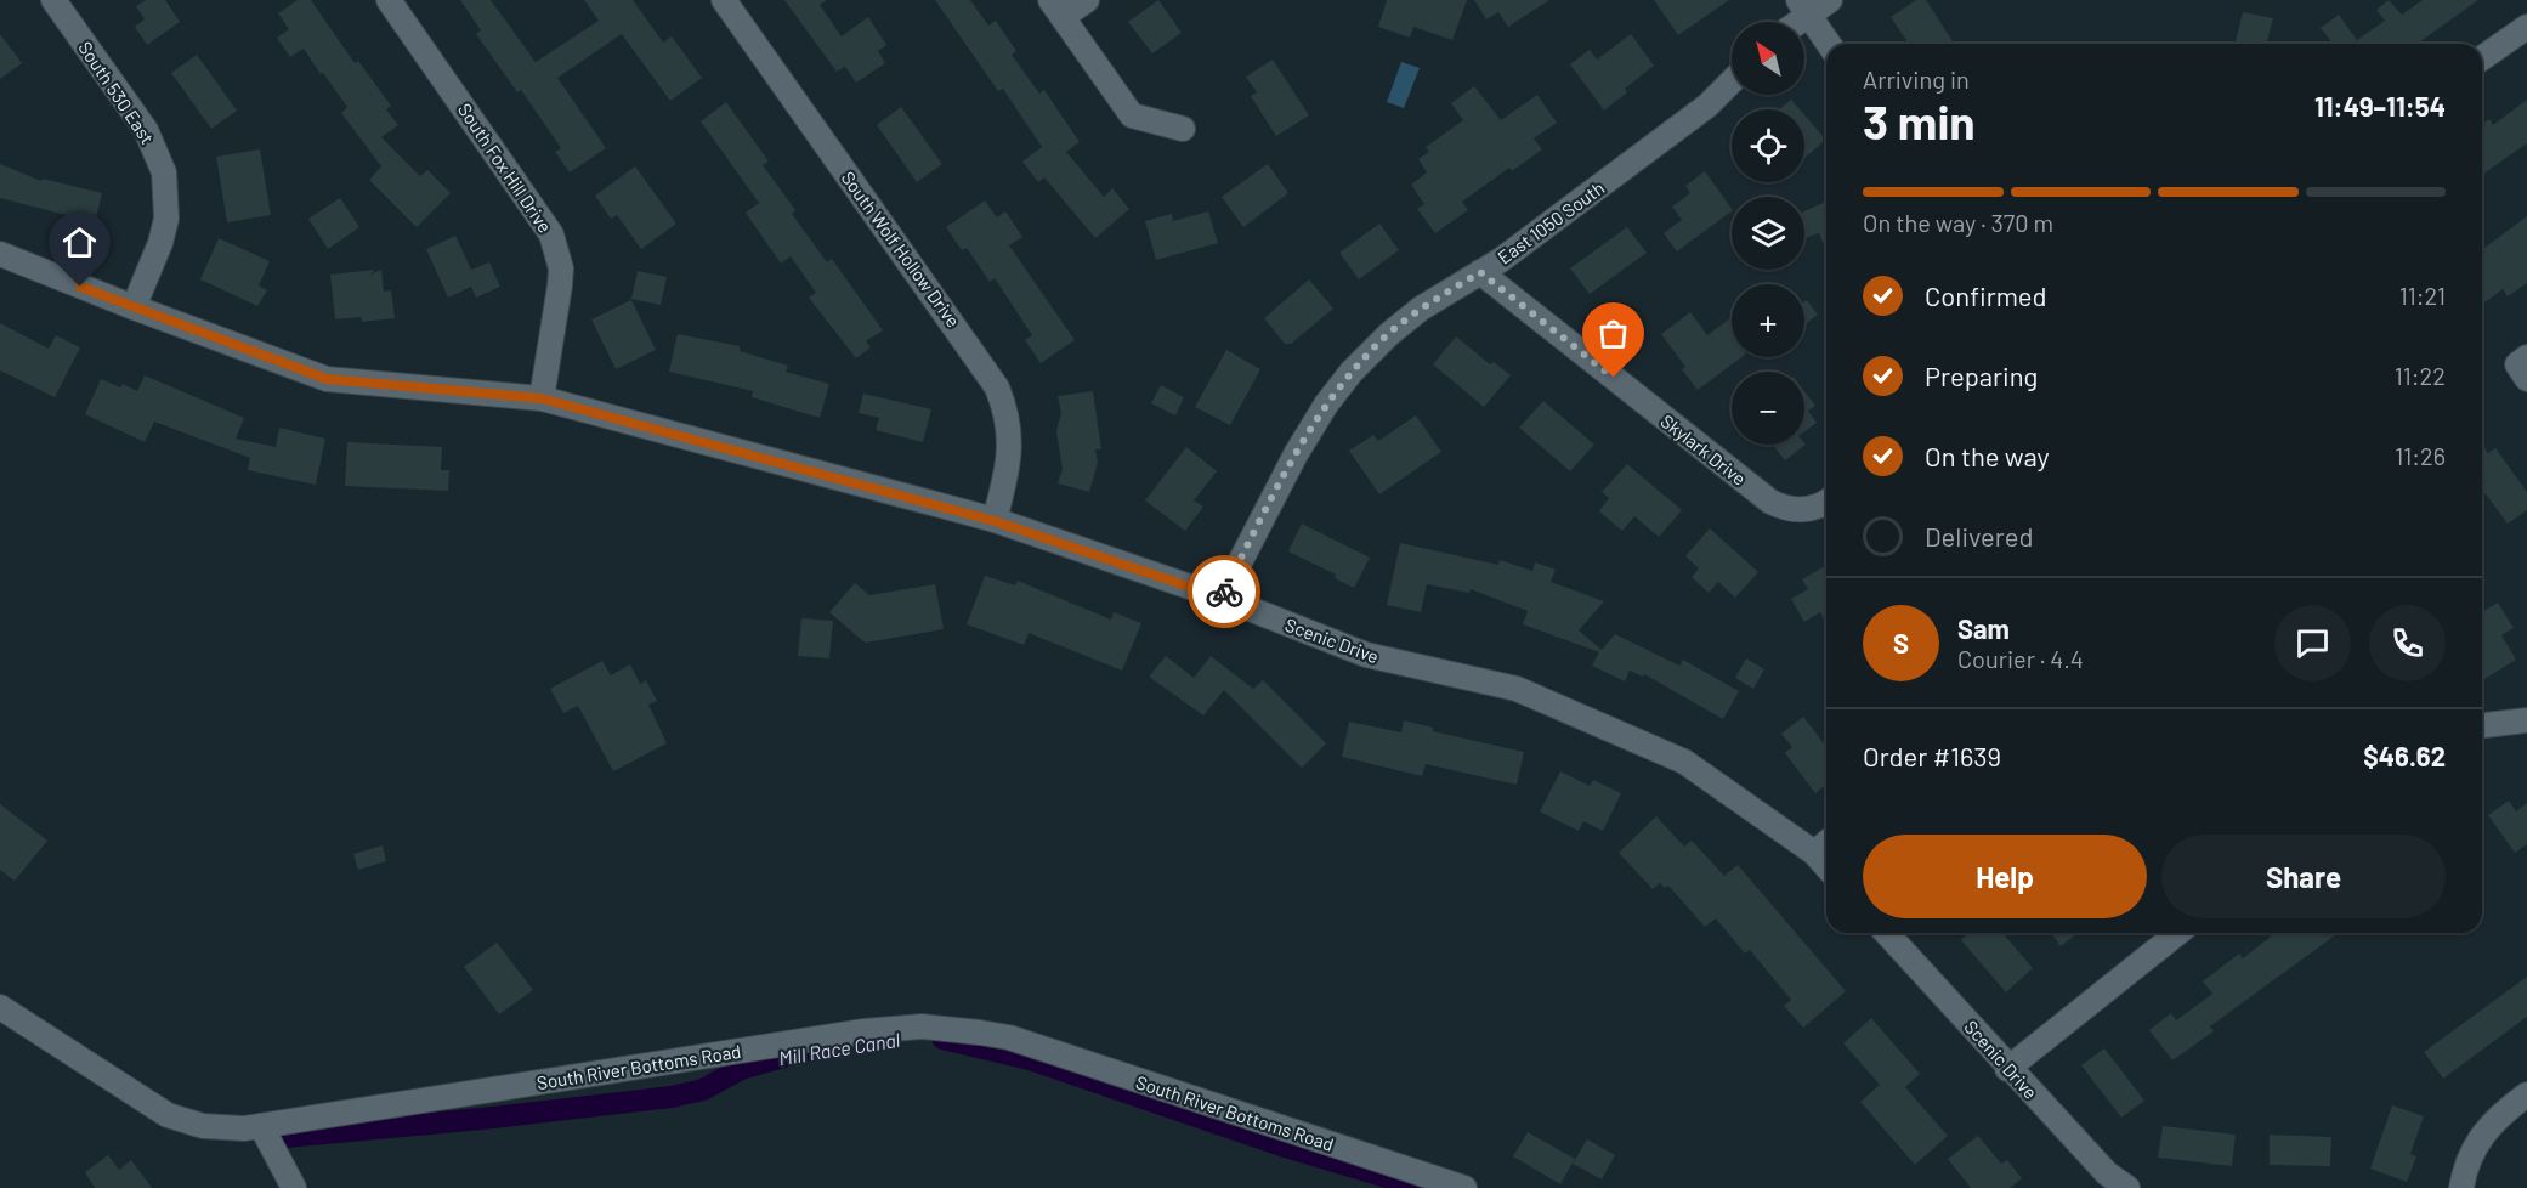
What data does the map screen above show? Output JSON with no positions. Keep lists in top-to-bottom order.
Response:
{
  "streets": {
    "street": [
      "South 530 East",
      "South Fox Hill Drive",
      "East 1050 South",
      "South Wolf Hollow Drive",
      "Skylark Drive",
      "Scenic Drive",
      "South River Bottoms Road"
    ]
  },
  "crossings": [
    ["South 530 East", "Scenic Drive"],
    ["South Fox Hill Drive", "Scenic Drive"],
    ["East 1050 South", "Skylark Drive"],
    ["East 1050 South", "Scenic Drive"],
    ["South Wolf Hollow Drive", "Scenic Drive"]
  ],
  "water": ["Mill Race Canal"],
  "north": "top left",
  "page": {
    "map_buttons": ["+", "−"],
    "heading": ["3 min", "Arriving in", "11:49–11:54"],
    "panel": [
      "Sam",
      "Courier · 4.4",
      "Order #1639",
      "$46.62"
    ],
    "bar": "On the way · 370 m",
    "list": [
      ["Confirmed", "11:21"],
      ["Preparing", "11:22"],
      ["On the way", "11:26"],
      "Delivered"
    ],
    "round": "S",
    "buttons": ["Help", "Share"]
  }
}
